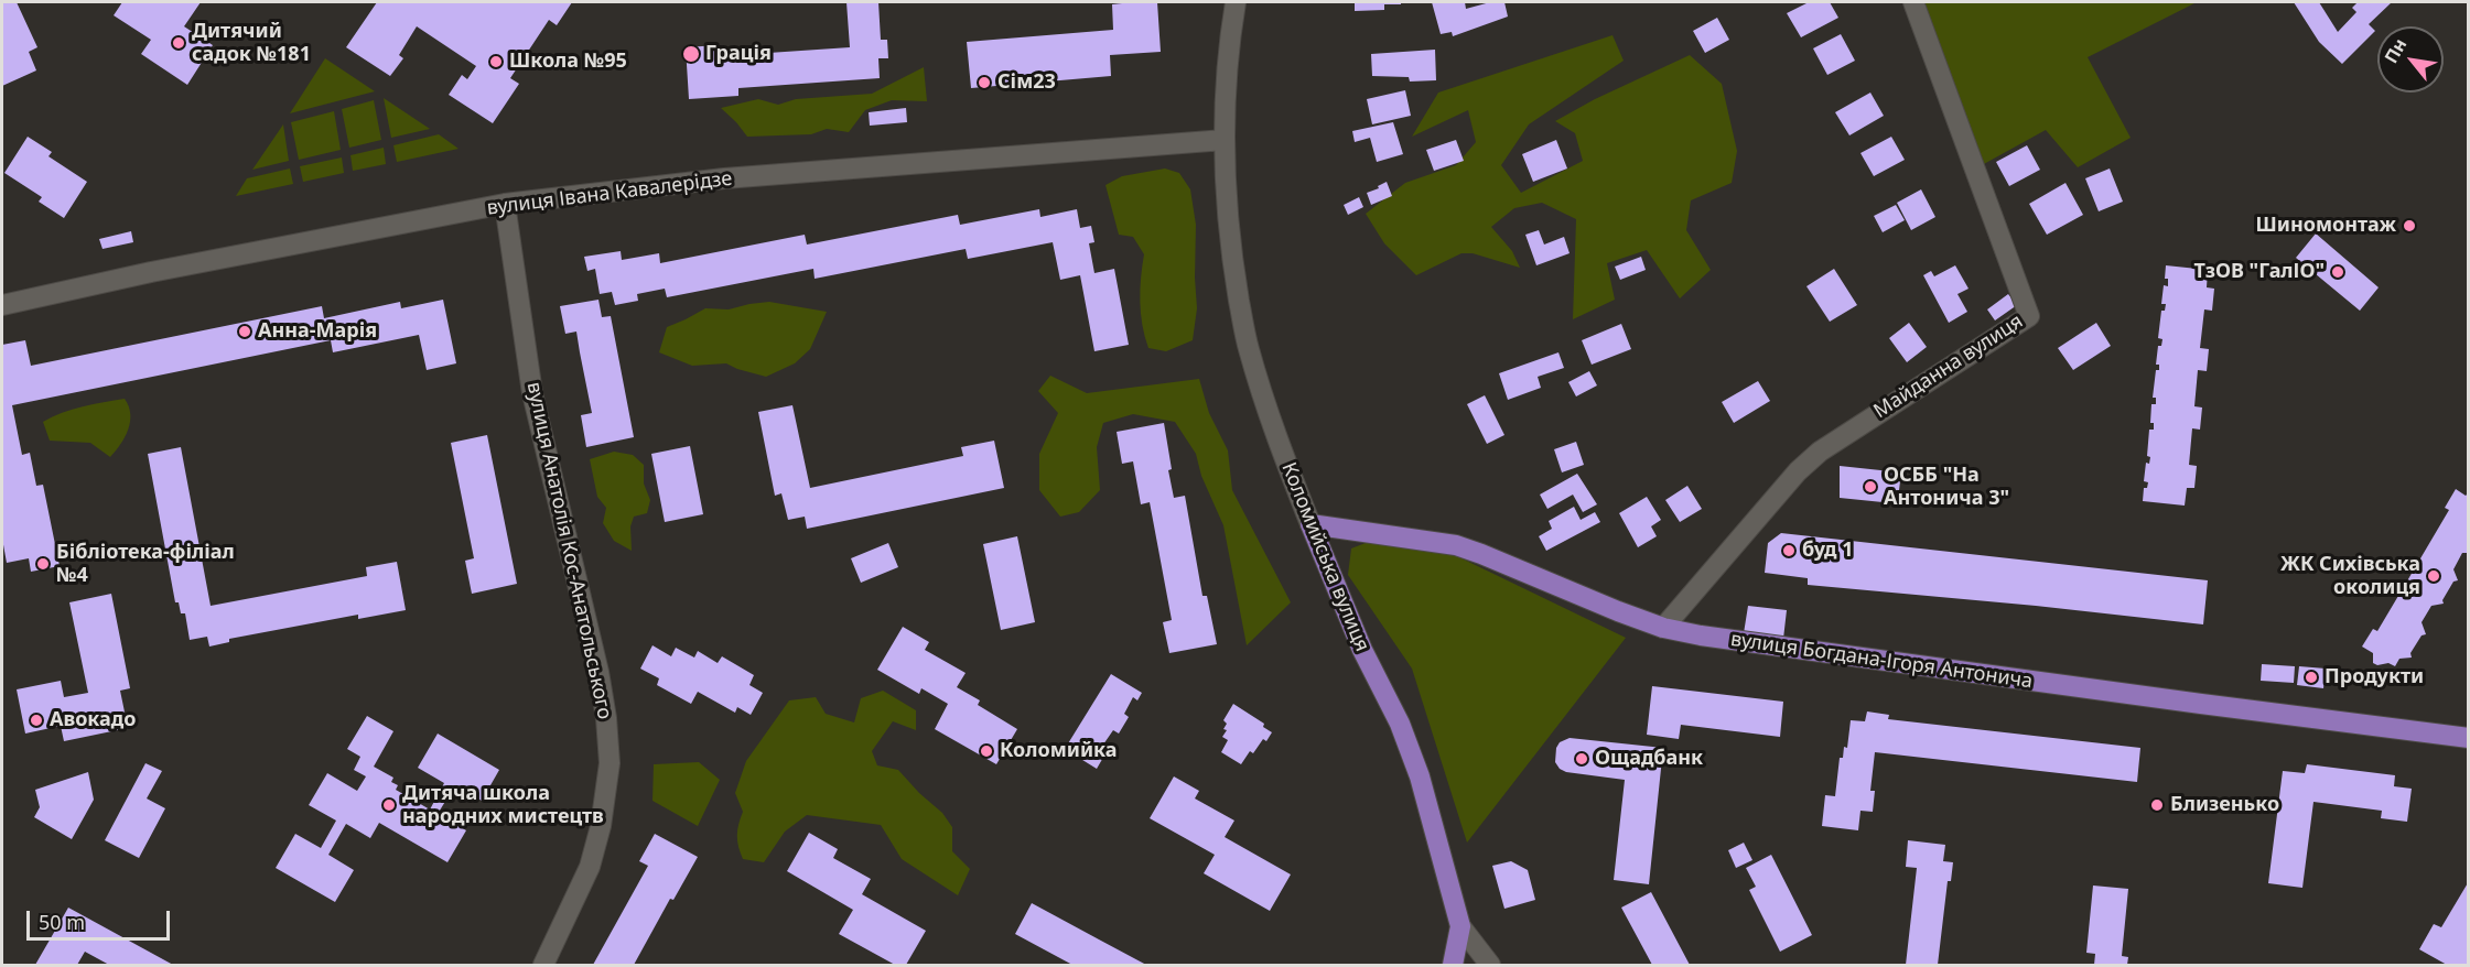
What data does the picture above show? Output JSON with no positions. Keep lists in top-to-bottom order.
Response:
{
  "streets": {
    "main road": ["Коломийська вулиця", "вулиця Богдана-Ігоря Антонича"],
    "street": ["вулиця Івана Кавалерідзе", "Майданна вулиця", "вулиця Анатолія Кос-Анатольського"]
  },
  "crossings": [
    ["вулиця Івана Кавалерідзе", "вулиця Анатолія Кос-Анатольського"],
    ["вулиця Івана Кавалерідзе", "Коломийська вулиця"],
    ["Майданна вулиця", "вулиця Богдана-Ігоря Антонича"],
    ["Коломийська вулиця", "вулиця Богдана-Ігоря Антонича"]
  ],
  "places": [
    "Дитячий садок №181",
    "Грація",
    "Школа №95",
    "Сім23",
    "Шиномонтаж",
    "ТзОВ \"ГалІО\"",
    "Анна-Марія",
    "ОСББ \"На Антонича 3\"",
    "буд 1",
    "Бібліотека-філіал №4",
    "ЖК Сихівська околиця",
    "Продукти",
    "Авокадо",
    "Коломийка",
    "Ощадбанк",
    "Дитяча школа народних мистецтв",
    "Близенько"
  ],
  "scale_bar": "50 m",
  "north": "top left"
}
